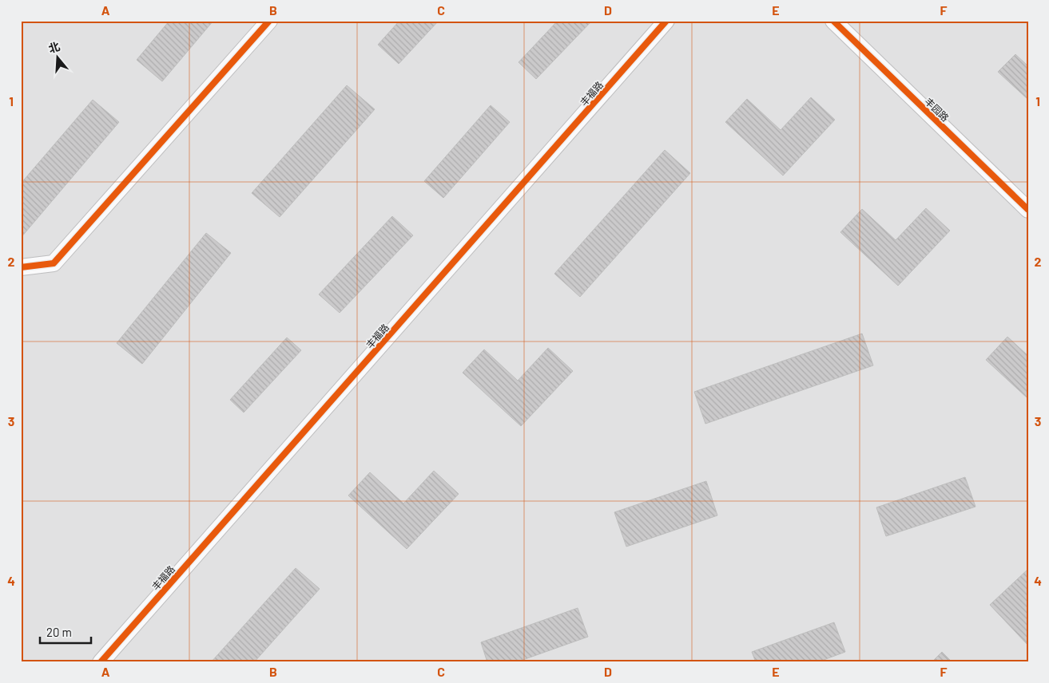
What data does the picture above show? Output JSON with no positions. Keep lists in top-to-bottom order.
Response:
{
  "streets": {
    "street": ["丰福路", "丰园路"]
  },
  "scale_bar": "20 m",
  "north": "top",
  "grid": {
    "columns": [
      "A",
      "B",
      "C",
      "D",
      "E",
      "F"
    ],
    "rows": [
      "1",
      "2",
      "3",
      "4"
    ]
  }
}
